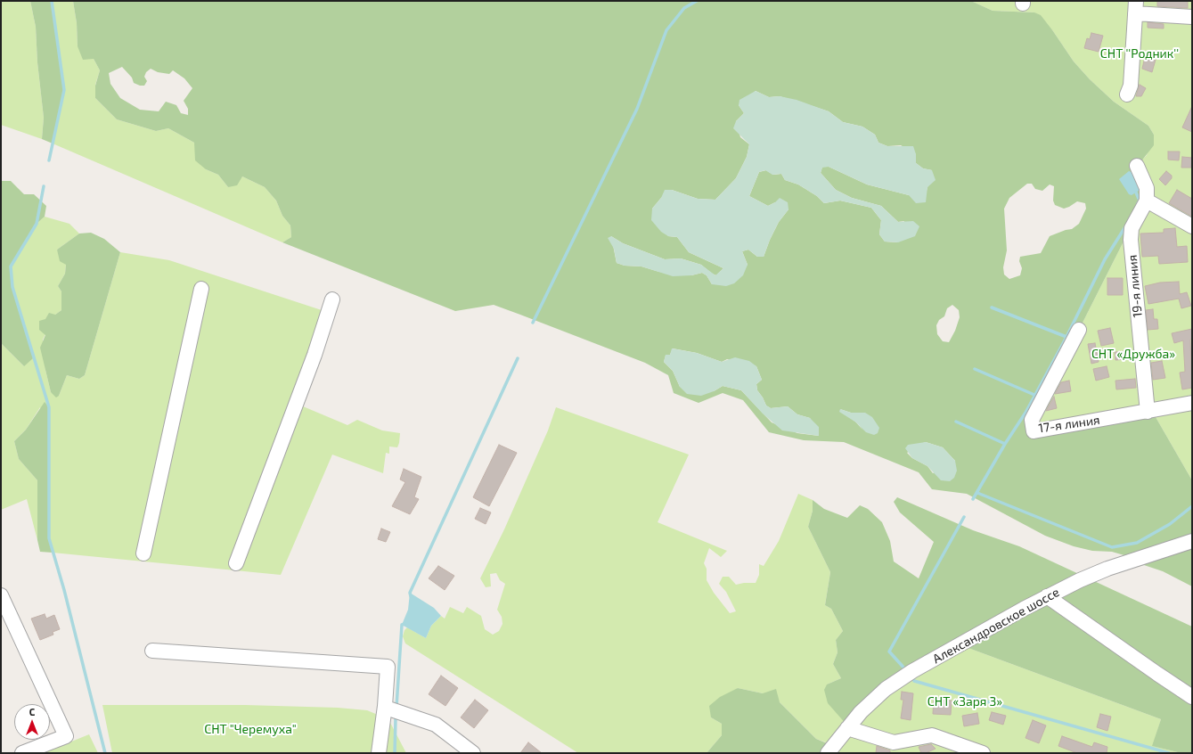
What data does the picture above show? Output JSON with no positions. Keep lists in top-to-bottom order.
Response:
{
  "streets": {
    "street": ["19-я линия", "17-я линия", "Александровское шоссе"]
  },
  "crossings": [
    ["19-я линия", "17-я линия"]
  ],
  "parks": [
    "СНТ ''Родник''",
    "СНТ «Дружба»",
    "СНТ «Заря 3»",
    "СНТ \"Черемуха\""
  ],
  "north": "top"
}
